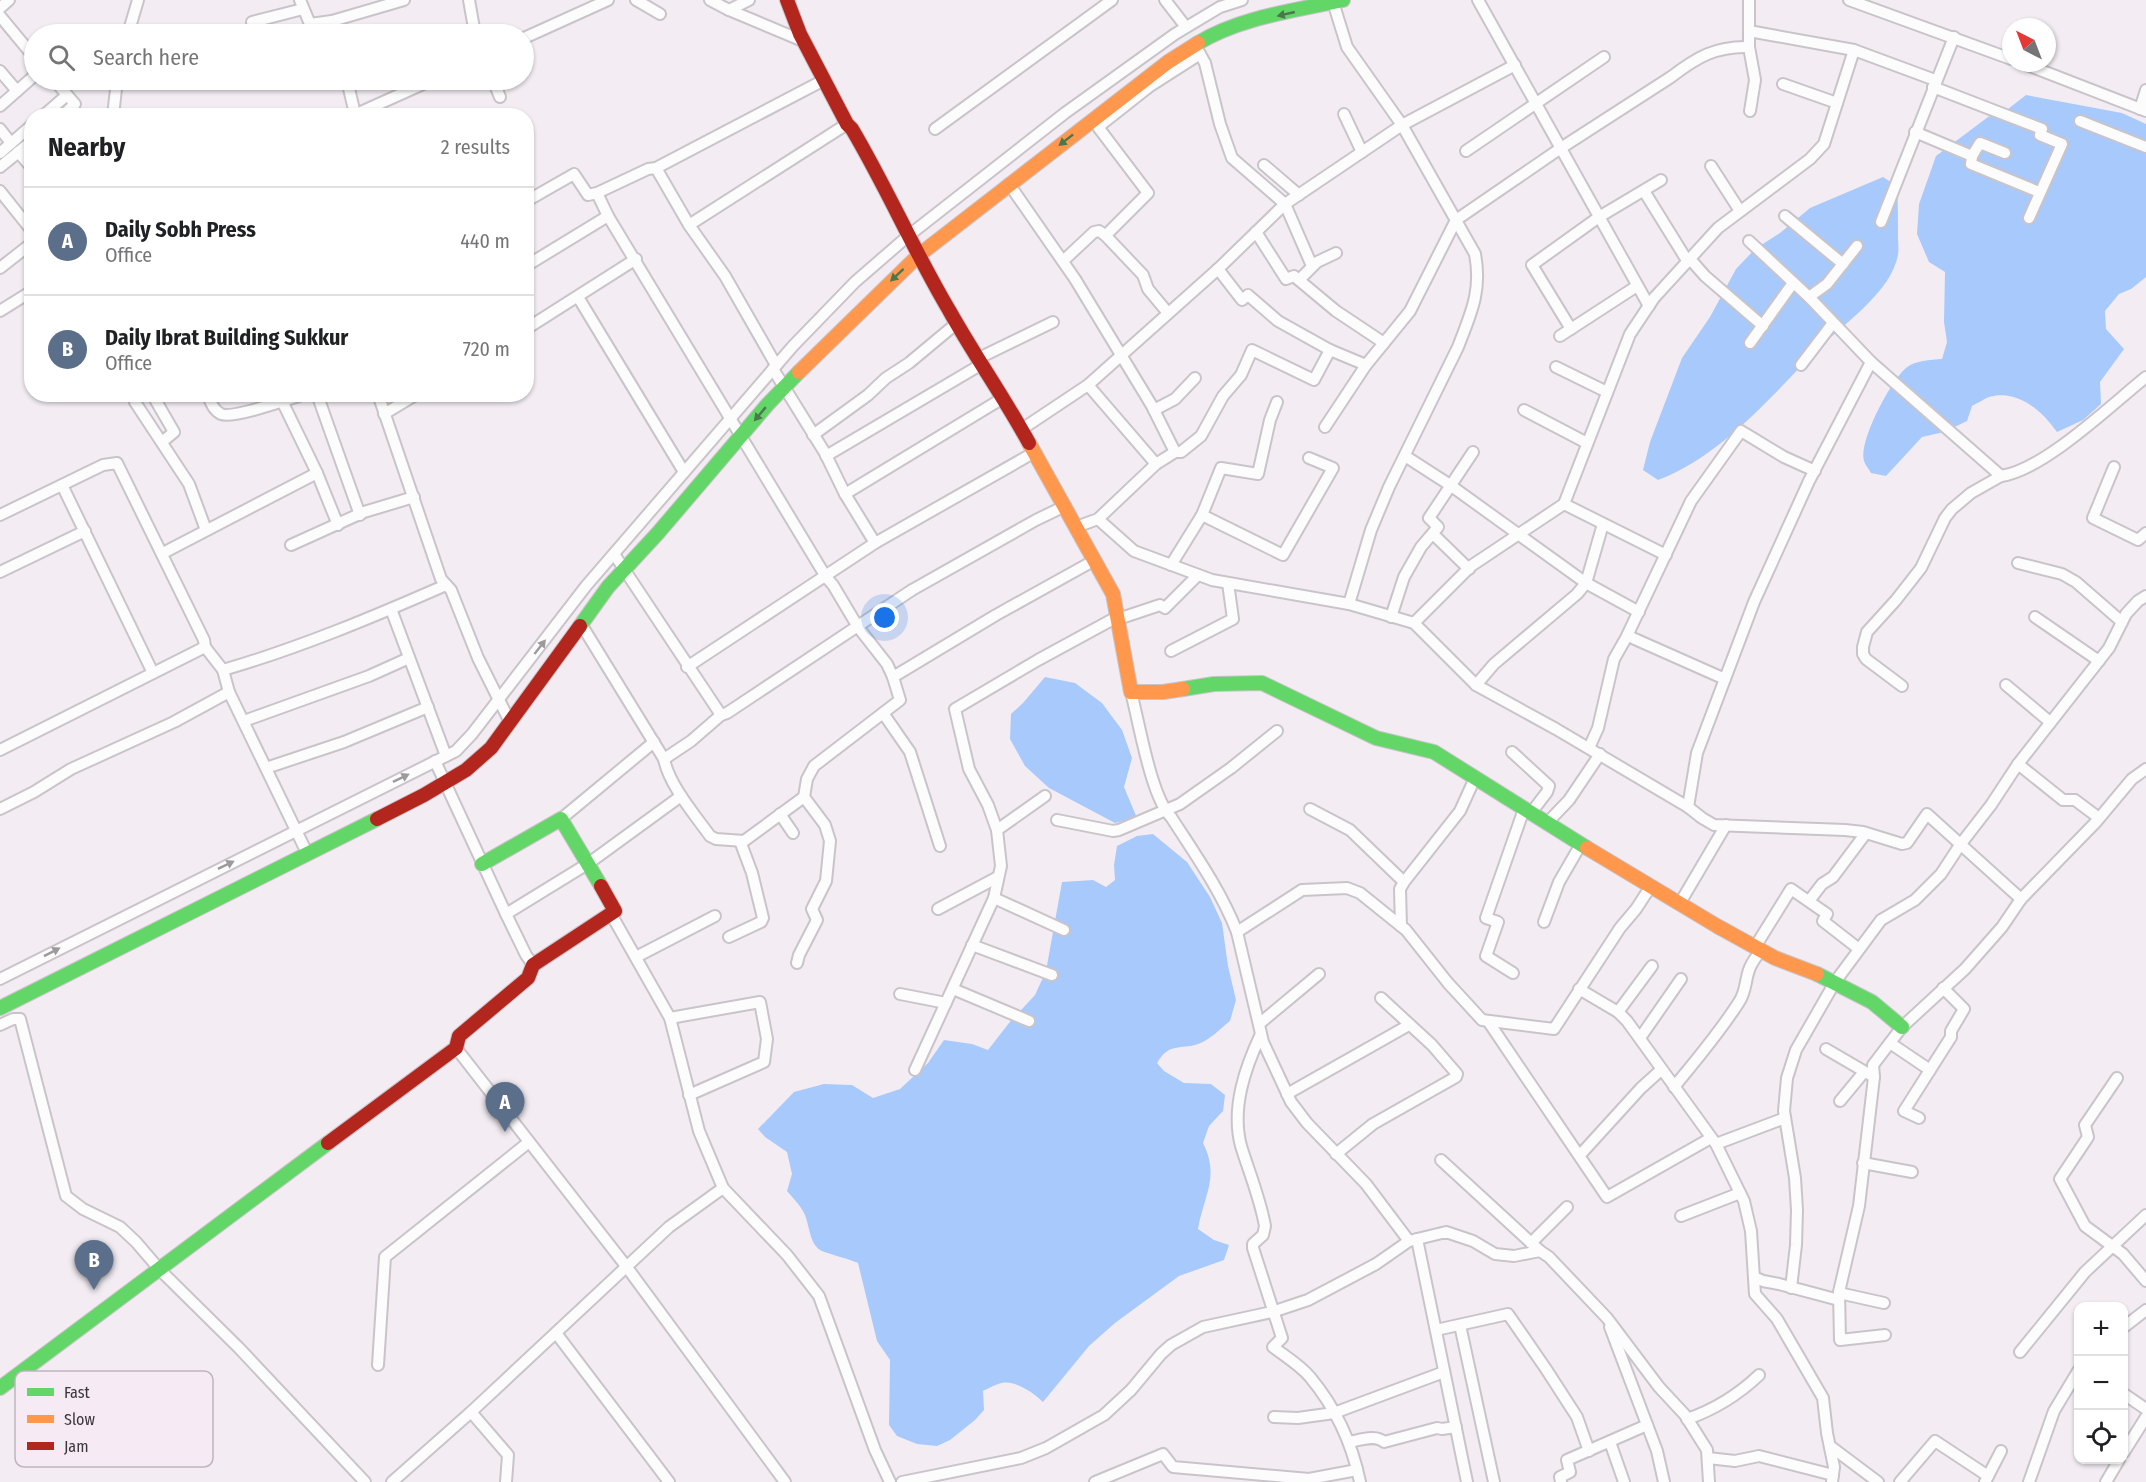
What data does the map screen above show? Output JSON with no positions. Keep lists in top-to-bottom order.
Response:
{
  "legend": ["Fast", "Slow", "Jam"],
  "north": "top left",
  "page": {
    "search": "Search here",
    "heading": ["Nearby", "2 results"],
    "list": [
      {
        "mark": "A",
        "name": "Daily Sobh Press",
        "note": "Office",
        "value": "440 m"
      },
      {
        "mark": "B",
        "name": "Daily Ibrat Building Sukkur",
        "note": "Office",
        "value": "720 m"
      }
    ],
    "pins": ["A", "B"],
    "map_buttons": ["+", "−"]
  }
}
